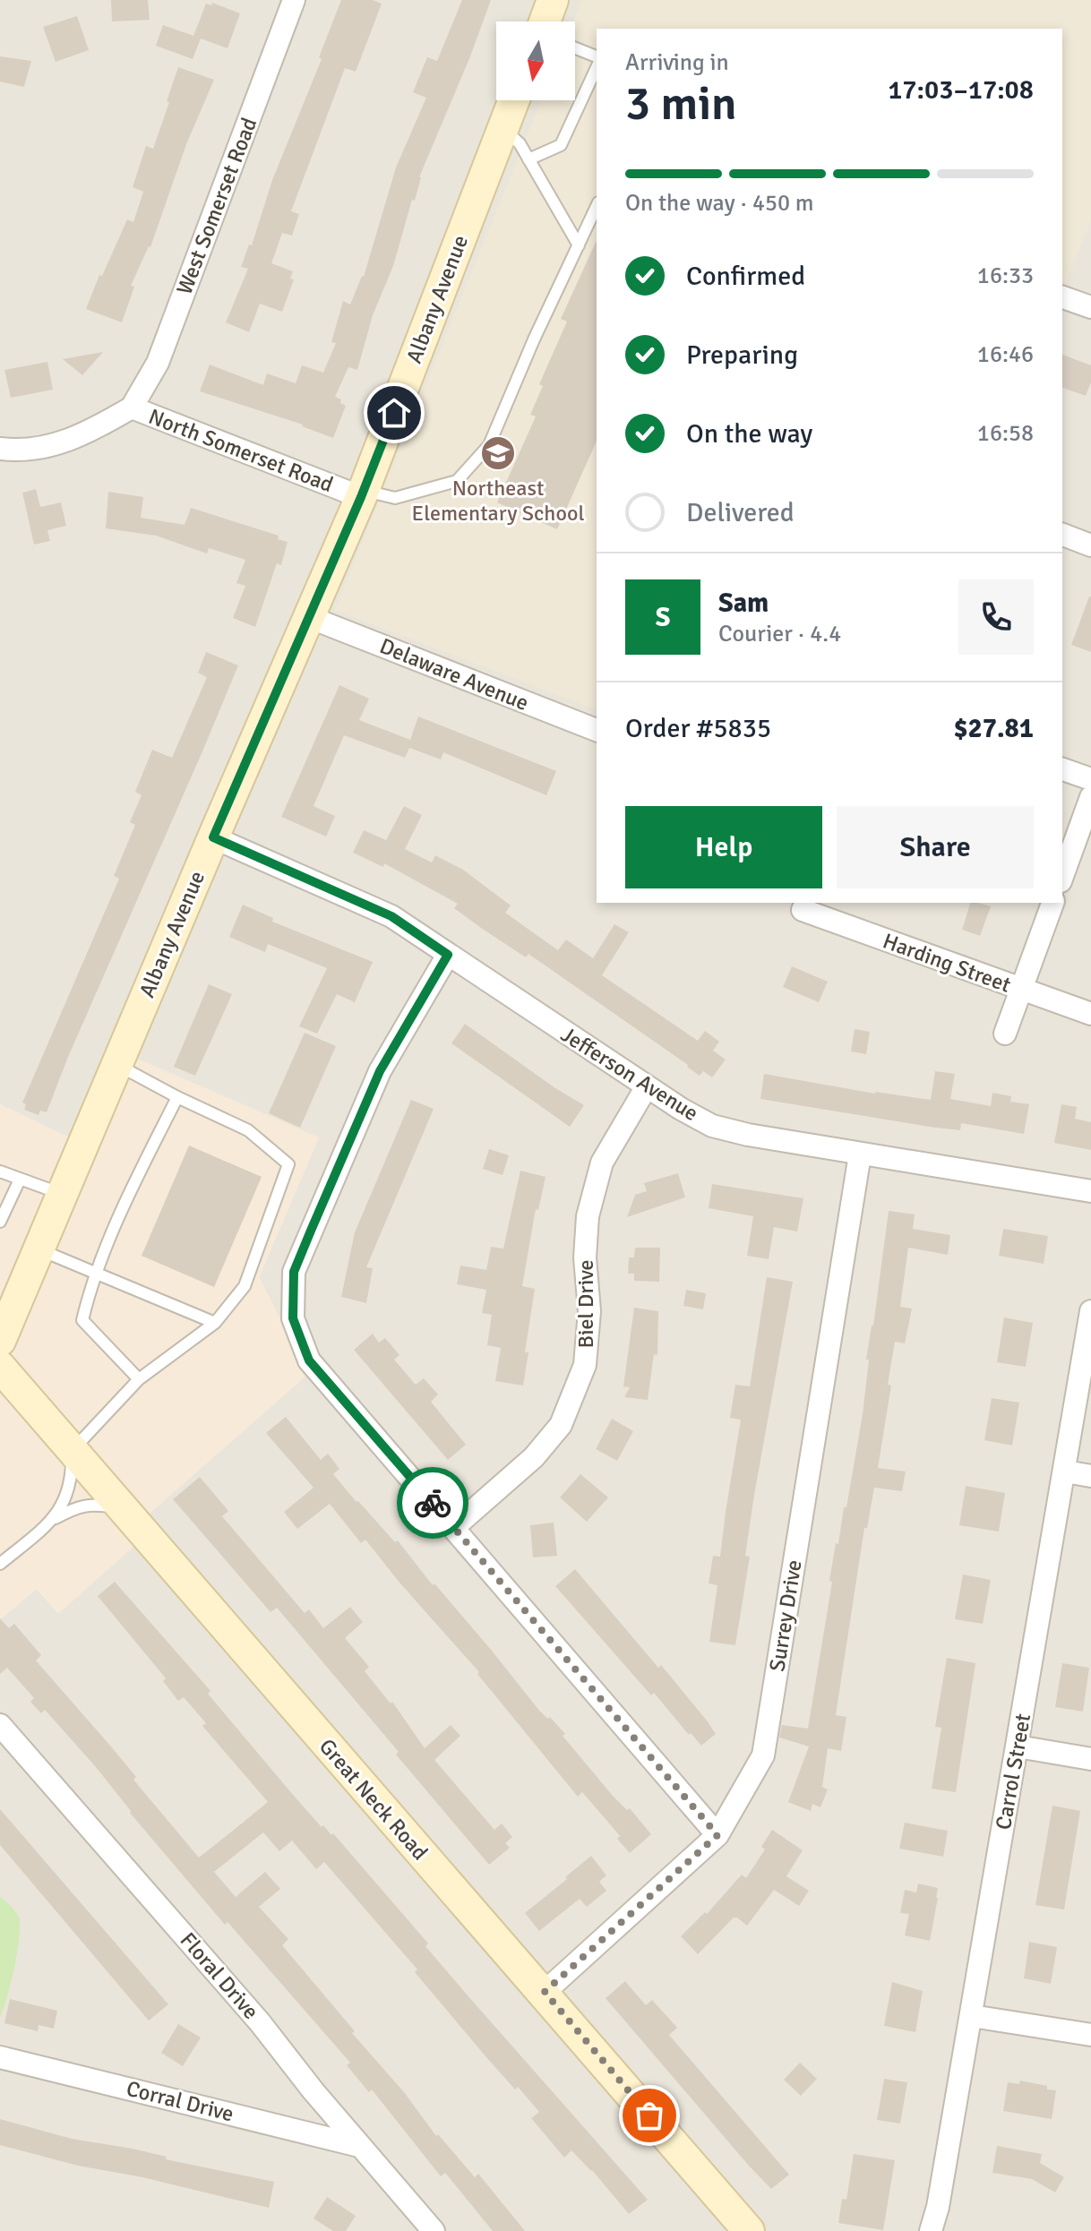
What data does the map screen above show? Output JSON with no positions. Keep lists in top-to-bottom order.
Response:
{
  "streets": {
    "street": [
      "West Somerset Road",
      "Albany Avenue",
      "North Somerset Road",
      "Delaware Avenue",
      "Harding Street",
      "Jefferson Avenue",
      "Biel Drive",
      "Surrey Drive",
      "Carrol Street",
      "Great Neck Road",
      "Floral Drive",
      "Corral Drive"
    ]
  },
  "crossings": [
    ["West Somerset Road", "North Somerset Road"],
    ["Albany Avenue", "North Somerset Road"],
    ["Albany Avenue", "Delaware Avenue"],
    ["Albany Avenue", "Jefferson Avenue"],
    ["Jefferson Avenue", "Biel Drive"],
    ["Jefferson Avenue", "Surrey Drive"],
    ["Surrey Drive", "Great Neck Road"],
    ["Floral Drive", "Corral Drive"]
  ],
  "places": {
    "school or university": ["Northeast Elementary School"]
  },
  "north": "bottom",
  "page": {
    "heading": ["3 min", "Arriving in", "17:03–17:08"],
    "panel": [
      "Sam",
      "Courier · 4.4",
      "Order #5835",
      "$27.81"
    ],
    "bar": "On the way · 450 m",
    "list": [
      ["Confirmed", "16:33"],
      ["Preparing", "16:46"],
      ["On the way", "16:58"],
      "Delivered"
    ],
    "round": "S",
    "buttons": ["Help", "Share"]
  }
}
